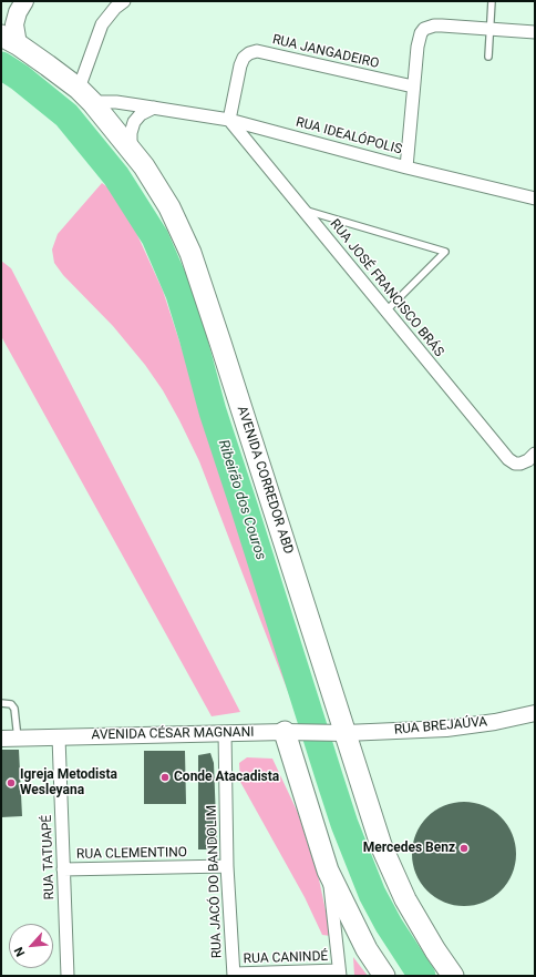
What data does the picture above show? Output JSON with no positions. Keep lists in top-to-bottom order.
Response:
{
  "streets": {
    "highway": ["AVENIDA CORREDOR ABD"],
    "street": [
      "RUA JANGADEIRO",
      "RUA IDEALÓPOLIS",
      "RUA JOSÉ FRANCISCO BRÁS",
      "RUA BREJAÚVA",
      "AVENIDA CÉSAR MAGNANI",
      "RUA CLEMENTINO",
      "RUA TATUAPÉ",
      "RUA JACÓ DO BANDOLIM",
      "RUA CANINDÉ"
    ]
  },
  "crossings": [
    ["RUA JANGADEIRO", "RUA IDEALÓPOLIS"],
    ["RUA JANGADEIRO", "RUA JOSÉ FRANCISCO BRÁS"],
    ["RUA IDEALÓPOLIS", "RUA JOSÉ FRANCISCO BRÁS"],
    ["RUA IDEALÓPOLIS", "AVENIDA CORREDOR ABD"],
    ["AVENIDA CORREDOR ABD", "RUA BREJAÚVA"],
    ["AVENIDA CORREDOR ABD", "AVENIDA CÉSAR MAGNANI"],
    ["RUA BREJAÚVA", "AVENIDA CÉSAR MAGNANI"],
    ["AVENIDA CÉSAR MAGNANI", "RUA TATUAPÉ"],
    ["AVENIDA CÉSAR MAGNANI", "RUA JACÓ DO BANDOLIM"],
    ["RUA CLEMENTINO", "RUA TATUAPÉ"],
    ["RUA CLEMENTINO", "RUA JACÓ DO BANDOLIM"],
    ["RUA JACÓ DO BANDOLIM", "RUA CANINDÉ"]
  ],
  "water": ["Ribeirão dos Couros"],
  "places": ["Conde Atacadista", "Igreja Metodista Wesleyana", "Mercedes Benz"],
  "north": "bottom left"
}
